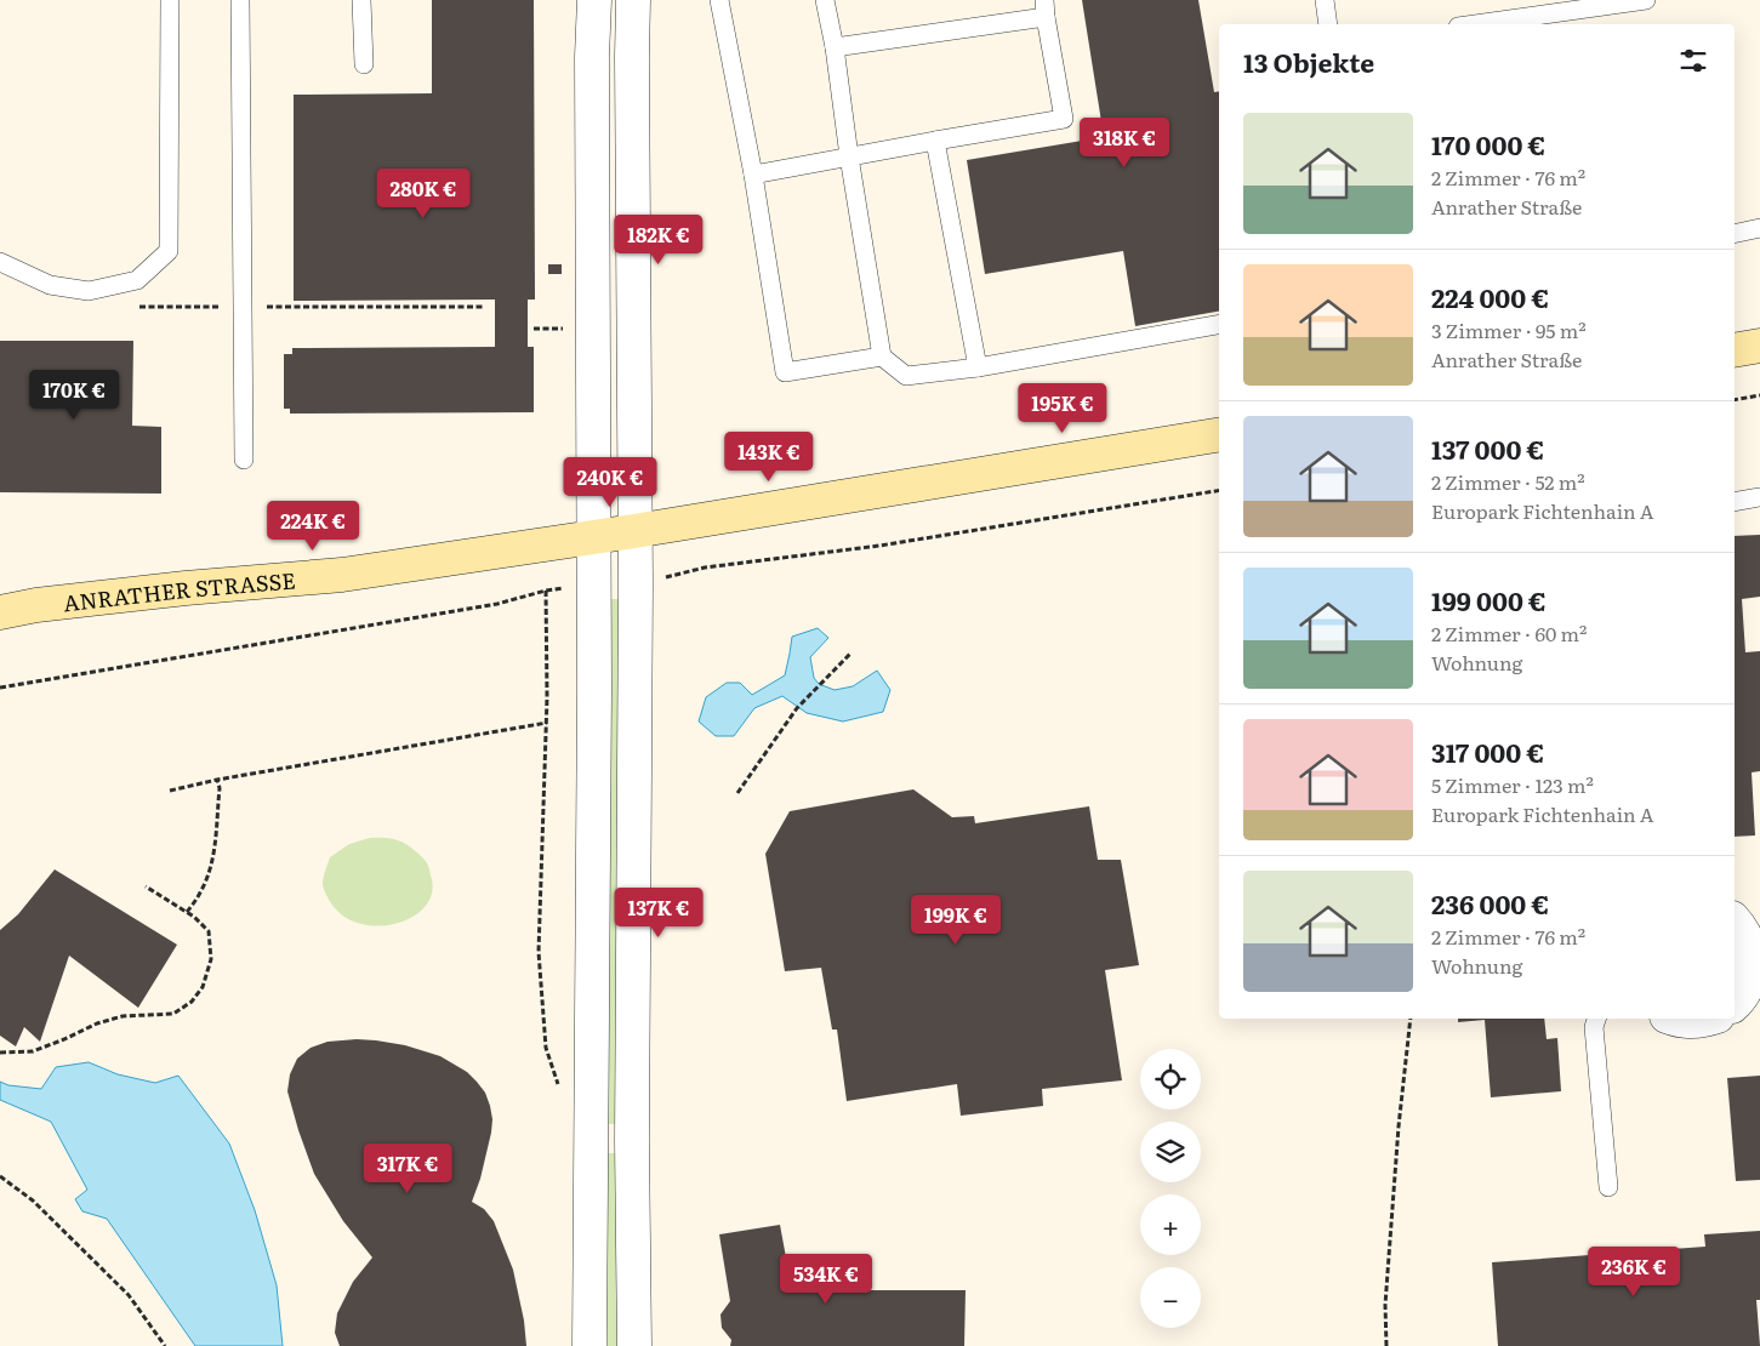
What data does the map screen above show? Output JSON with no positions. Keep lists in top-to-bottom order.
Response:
{
  "streets": {
    "main road": ["ANRATHER STRASSE"]
  },
  "page": {
    "heading": "13 Objekte",
    "list": [
      {
        "name": "170 000 €",
        "note": "2 Zimmer · 76 m² · Anrather Straße"
      },
      {
        "name": "224 000 €",
        "note": "3 Zimmer · 95 m² · Anrather Straße"
      },
      {
        "name": "137 000 €",
        "note": "2 Zimmer · 52 m² · Europark Fichtenhain A"
      },
      {
        "name": "199 000 €",
        "note": "2 Zimmer · 60 m² · Wohnung"
      },
      {
        "name": "317 000 €",
        "note": "5 Zimmer · 123 m² · Europark Fichtenhain A"
      },
      {
        "name": "236 000 €",
        "note": "2 Zimmer · 76 m² · Wohnung"
      }
    ],
    "price": [
      "318K €",
      "280K €",
      "182K €",
      "170K €",
      "195K €",
      "143K €",
      "240K €",
      "224K €",
      "137K €",
      "199K €",
      "317K €",
      "236K €",
      "534K €"
    ],
    "map_buttons": ["+", "−"]
  }
}
